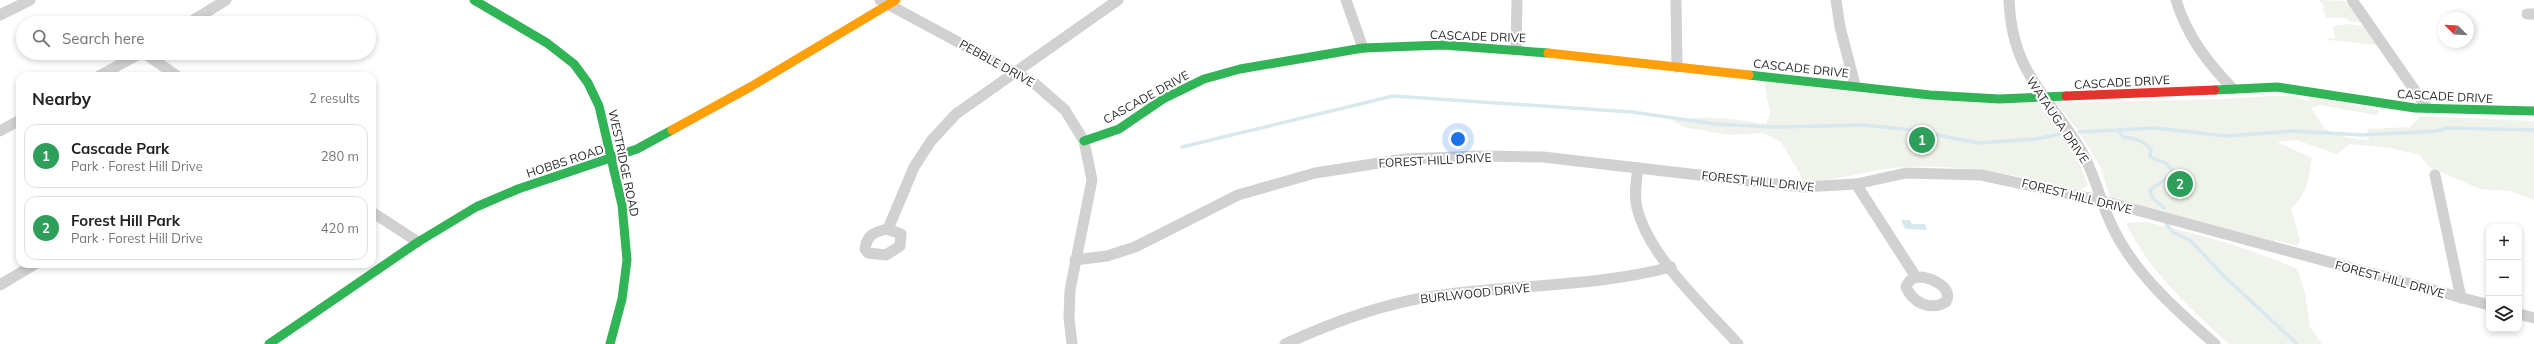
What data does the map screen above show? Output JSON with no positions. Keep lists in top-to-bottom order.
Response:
{
  "streets": {
    "street": [
      "CASCADE DRIVE",
      "PEBBLE DRIVE",
      "WATAUGA DRIVE",
      "FOREST HILL DRIVE",
      "HOBBS ROAD",
      "WESTRIDGE ROAD",
      "BURLWOOD DRIVE"
    ]
  },
  "crossings": [
    ["CASCADE DRIVE", "PEBBLE DRIVE"],
    ["CASCADE DRIVE", "WATAUGA DRIVE"],
    ["PEBBLE DRIVE", "FOREST HILL DRIVE"],
    ["PEBBLE DRIVE", "HOBBS ROAD"],
    ["WATAUGA DRIVE", "FOREST HILL DRIVE"],
    ["HOBBS ROAD", "WESTRIDGE ROAD"]
  ],
  "north": "top left",
  "page": {
    "search": "Search here",
    "heading": ["Nearby", "2 results"],
    "list": [
      {
        "mark": "1",
        "name": "Cascade Park",
        "note": "Park · Forest Hill Drive",
        "value": "280 m"
      },
      {
        "mark": "2",
        "name": "Forest Hill Park",
        "note": "Park · Forest Hill Drive",
        "value": "420 m"
      }
    ],
    "pins": ["1", "2"],
    "map_buttons": ["+", "−"]
  }
}
